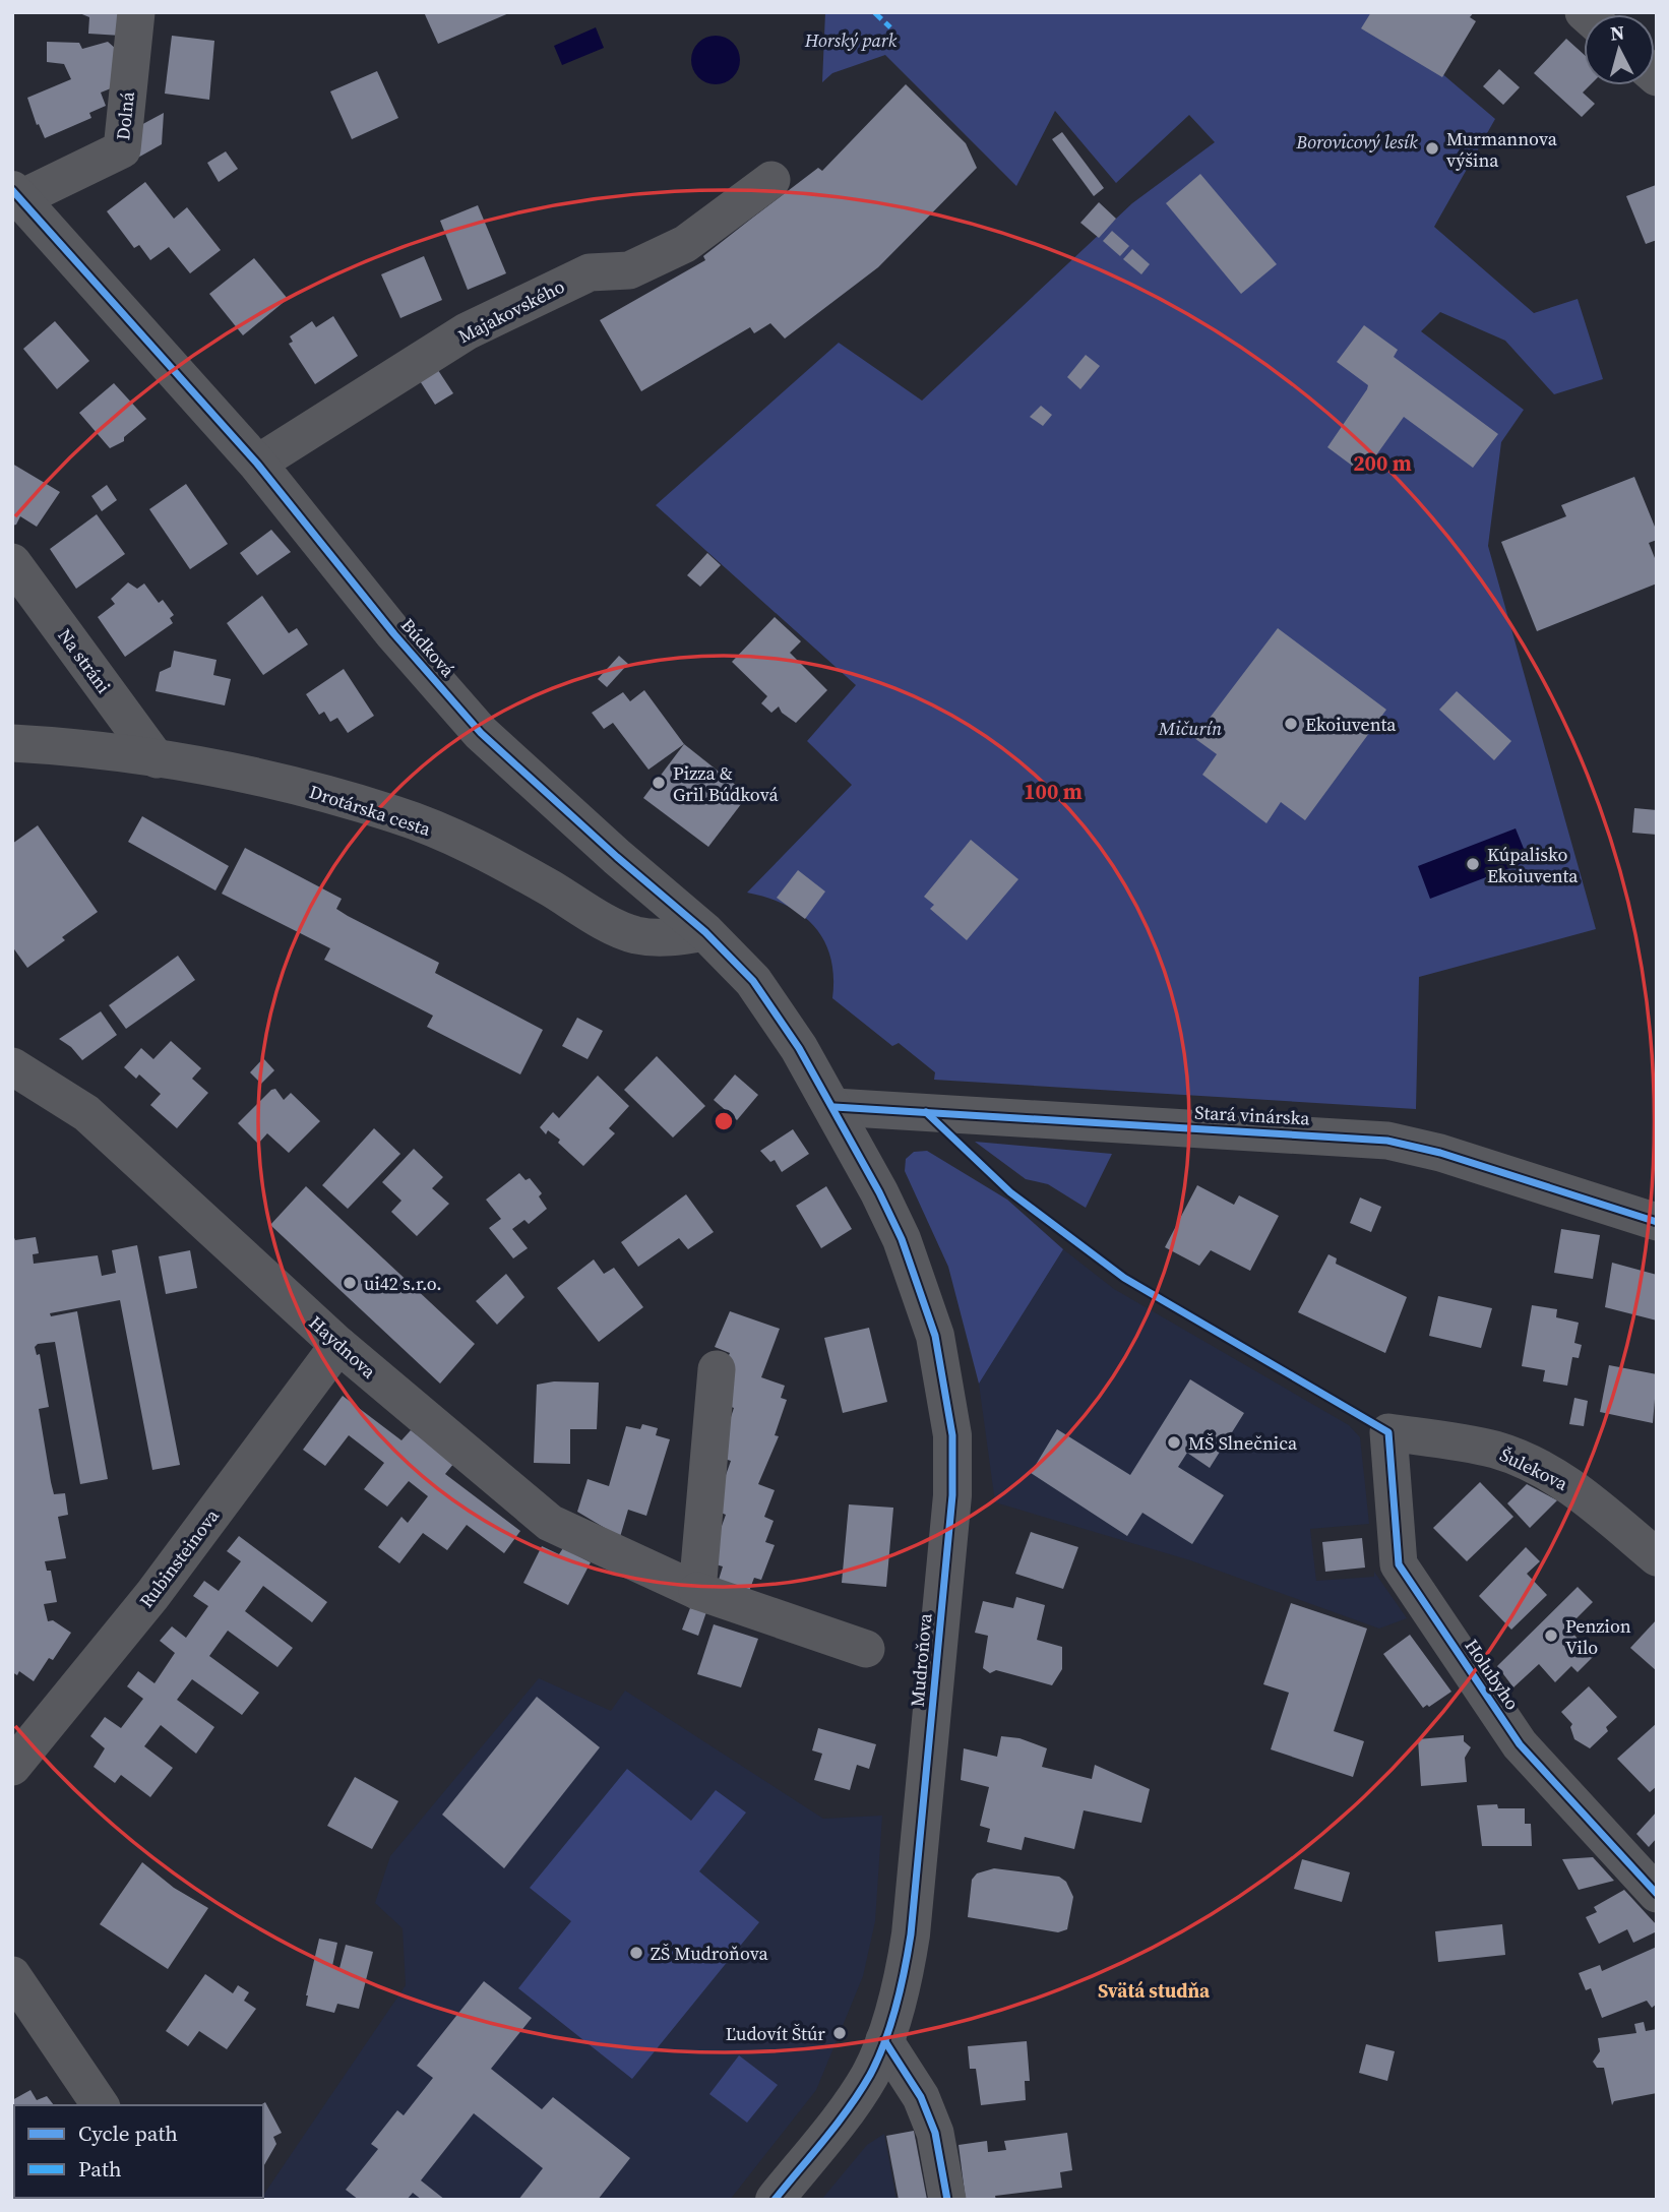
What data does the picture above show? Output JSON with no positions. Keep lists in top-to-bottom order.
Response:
{
  "streets": {
    "street": [
      "Dolná",
      "Majakovského",
      "Búdková",
      "Na stráni",
      "Drotárska cesta",
      "Stará vinárska",
      "Haydnova",
      "Šulekova",
      "Rubinsteinova",
      "Mudroňova",
      "Holubyho"
    ]
  },
  "crossings": [
    ["Dolná", "Búdková"],
    ["Majakovského", "Búdková"],
    ["Búdková", "Drotárska cesta"],
    ["Búdková", "Stará vinárska"],
    ["Búdková", "Mudroňova"],
    ["Na stráni", "Drotárska cesta"],
    ["Stará vinárska", "Mudroňova"],
    ["Haydnova", "Rubinsteinova"],
    ["Šulekova", "Holubyho"]
  ],
  "districts": ["Svätá studňa"],
  "parks": ["Horský park", "Borovicový lesík", "Mičurín"],
  "places": [
    "Murmannova výšina",
    "Ekoiuventa",
    "Pizza & Gril Búdková",
    "Kúpalisko Ekoiuventa",
    "ui42 s.r.o.",
    "MŠ Slnečnica",
    "Penzion Vilo",
    "ZŠ Mudroňova",
    "Ľudovít Štúr"
  ],
  "legend": ["Cycle path", "Path"],
  "north": "top",
  "rings": ["200 m", "100 m"]
}
